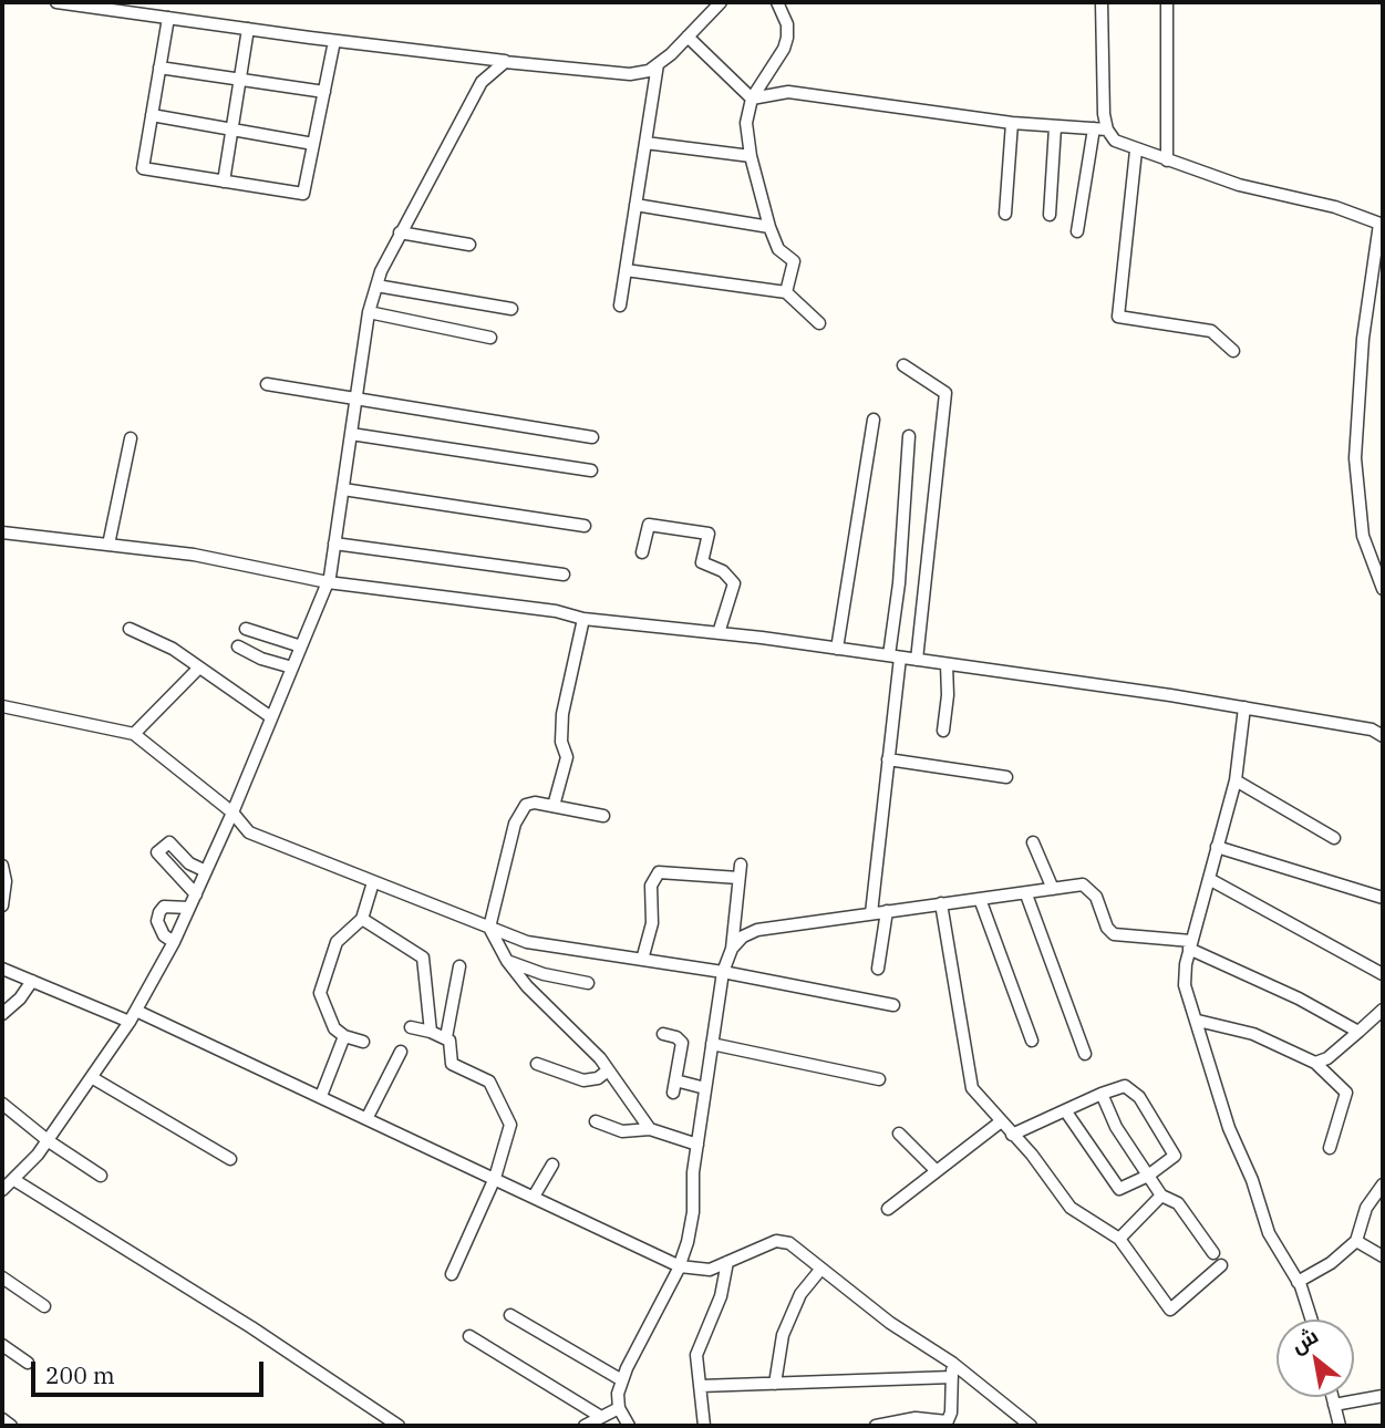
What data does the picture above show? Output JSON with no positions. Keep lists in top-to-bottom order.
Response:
{
  "scale_bar": "200 m",
  "north": "top left"
}
